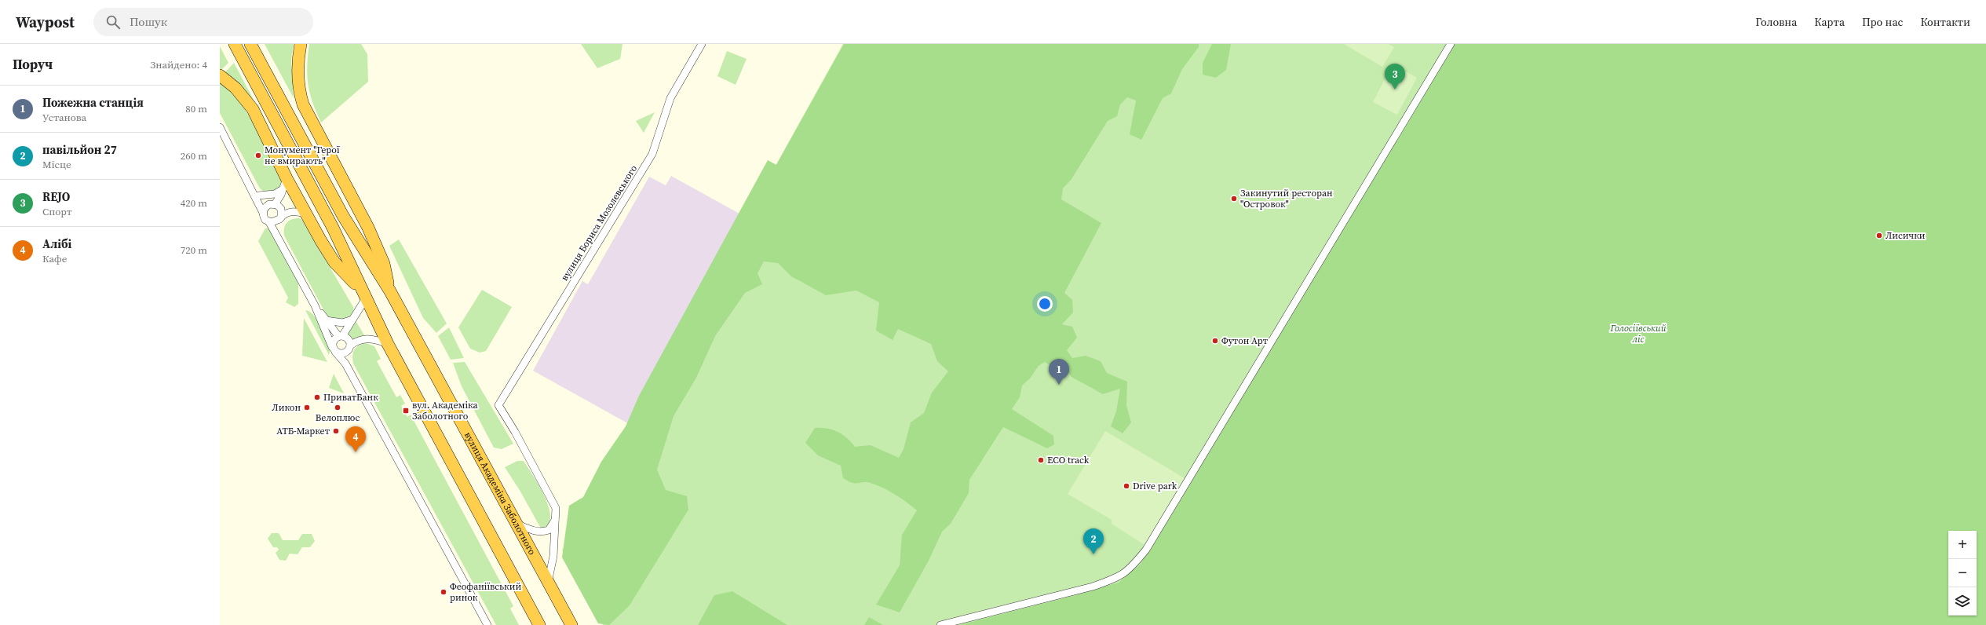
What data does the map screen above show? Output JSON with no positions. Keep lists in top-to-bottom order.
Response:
{
  "streets": {
    "highway": ["вулиця Академіка Заболотного"],
    "street": ["вулиця Бориса Мозолевського"]
  },
  "parks": ["Голосіївський ліс"],
  "places": {
    "other": [
      "Монумент \"Герої не вмирають\"",
      "Закинутий ресторан \"Островок\"",
      "Лисички",
      "Футон Арт",
      "ПриватБанк",
      "Ликон",
      "Велоплюс",
      "АТБ-Маркет",
      "ECO track",
      "Drive park",
      "Феофаніївський ринок"
    ],
    "transit": ["вул. Академіка Заболотного"]
  },
  "page": {
    "header": "Waypost",
    "search": "Пошук",
    "nav": [
      "Головна",
      "Карта",
      "Про нас",
      "Контакти"
    ],
    "heading": ["Поруч", "Знайдено: 4"],
    "pins": [
      "3",
      "1",
      "4",
      "2"
    ],
    "list": [
      {
        "mark": "1",
        "name": "Пожежна станція",
        "note": "Установа",
        "value": "80 m"
      },
      {
        "mark": "2",
        "name": "павільйон 27",
        "note": "Місце",
        "value": "260 m"
      },
      {
        "mark": "3",
        "name": "REJO",
        "note": "Спорт",
        "value": "420 m"
      },
      {
        "mark": "4",
        "name": "Алібі",
        "note": "Кафе",
        "value": "720 m"
      }
    ],
    "map_buttons": ["+", "−"]
  }
}
